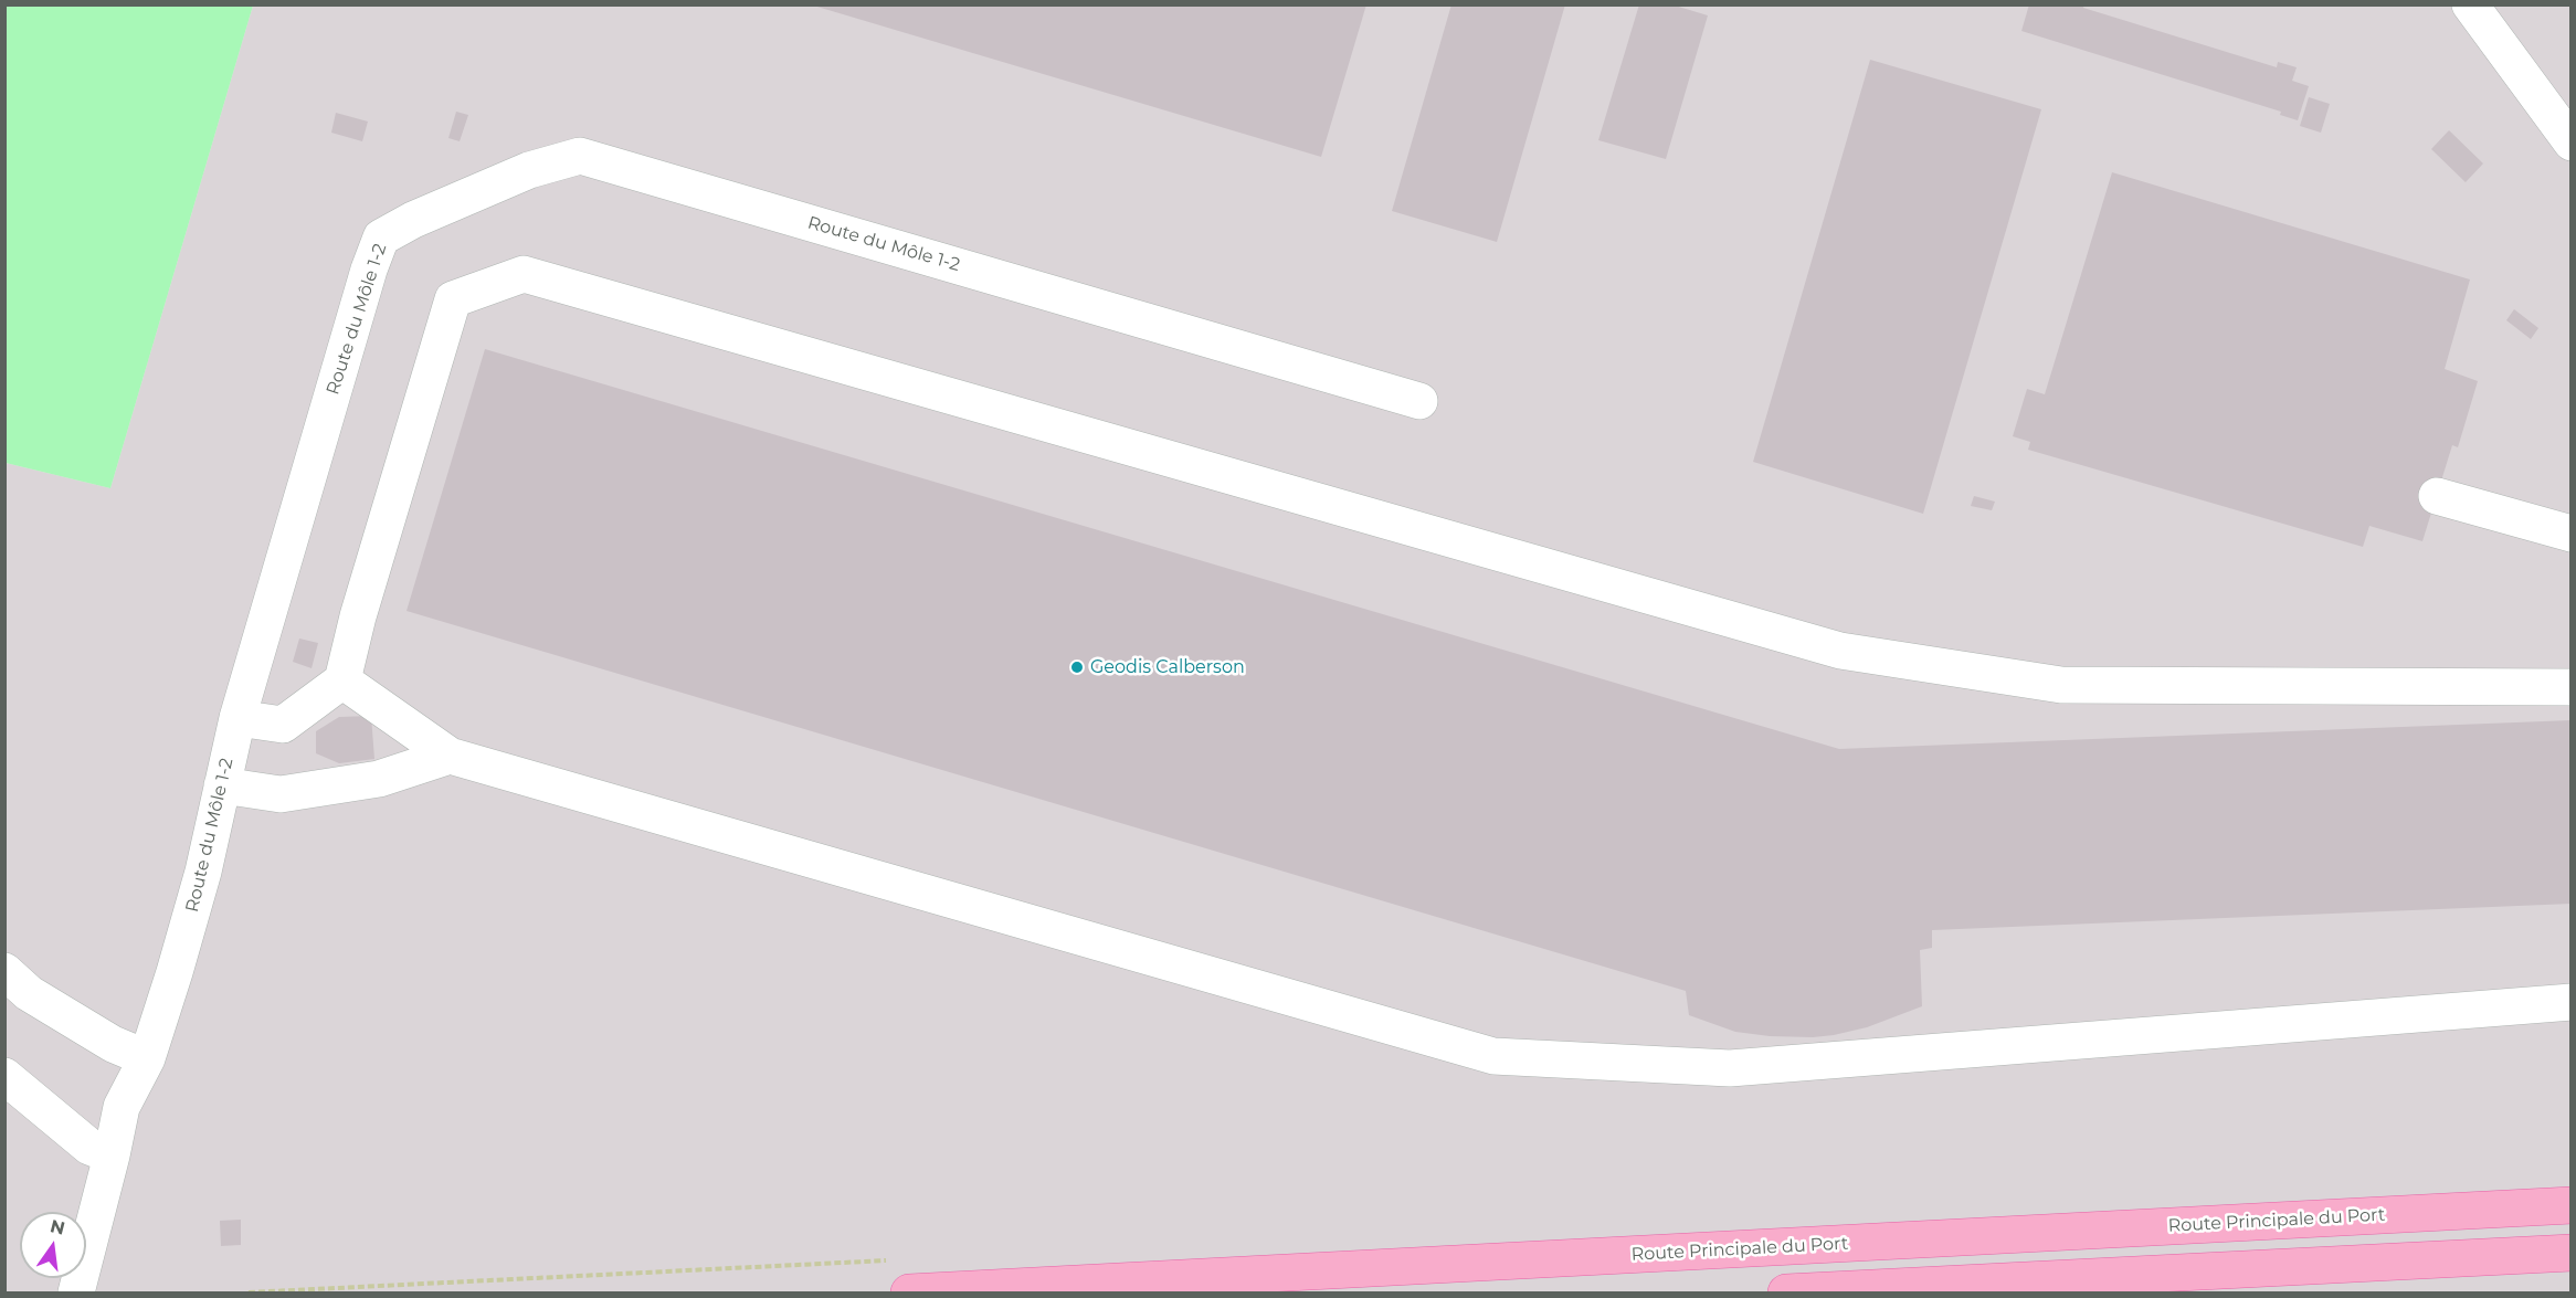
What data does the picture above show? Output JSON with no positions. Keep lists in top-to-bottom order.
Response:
{
  "streets": {
    "main road": ["Route Principale du Port"],
    "street": ["Route du Môle 1-2"]
  },
  "places": ["Geodis Calberson"],
  "north": "top"
}
